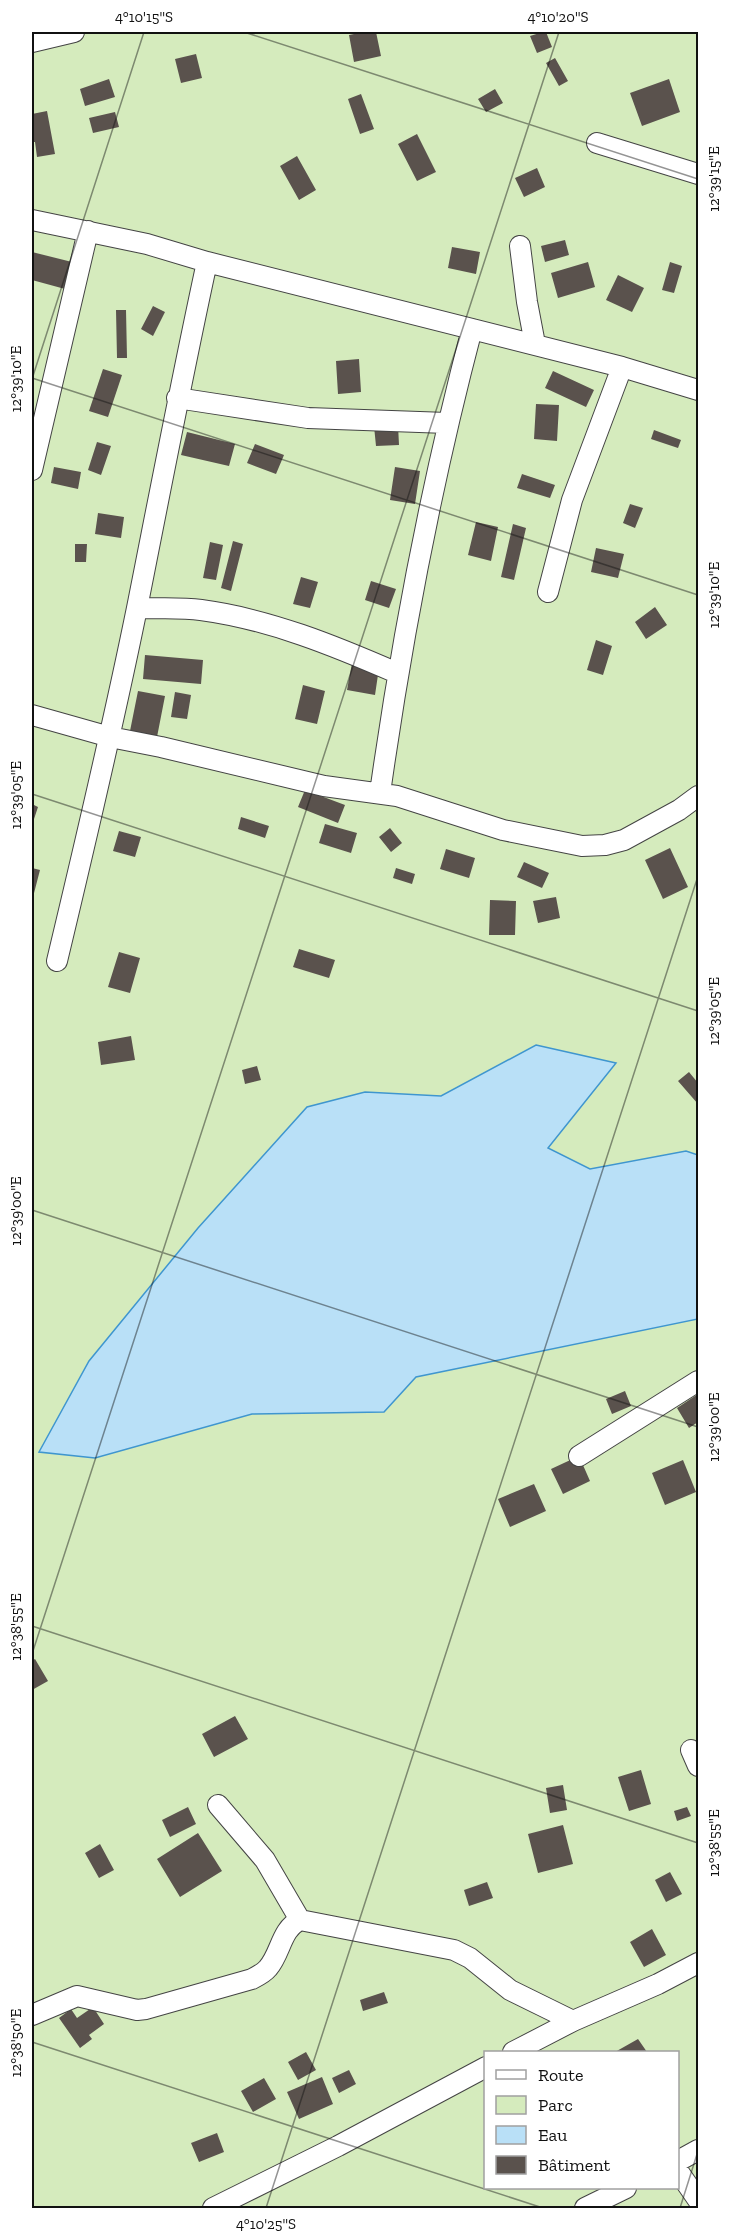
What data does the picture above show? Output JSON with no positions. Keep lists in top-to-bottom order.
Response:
{
  "legend": [
    "Route",
    "Parc",
    "Eau",
    "Bâtiment"
  ],
  "coordinates": [
    "4°10'15\"S",
    "4°10'20\"S",
    "12°39'15\"E",
    "12°39'10\"E",
    "12°39'05\"E",
    "12°39'00\"E",
    "12°38'55\"E",
    "12°38'50\"E",
    "4°10'25\"S"
  ]
}
